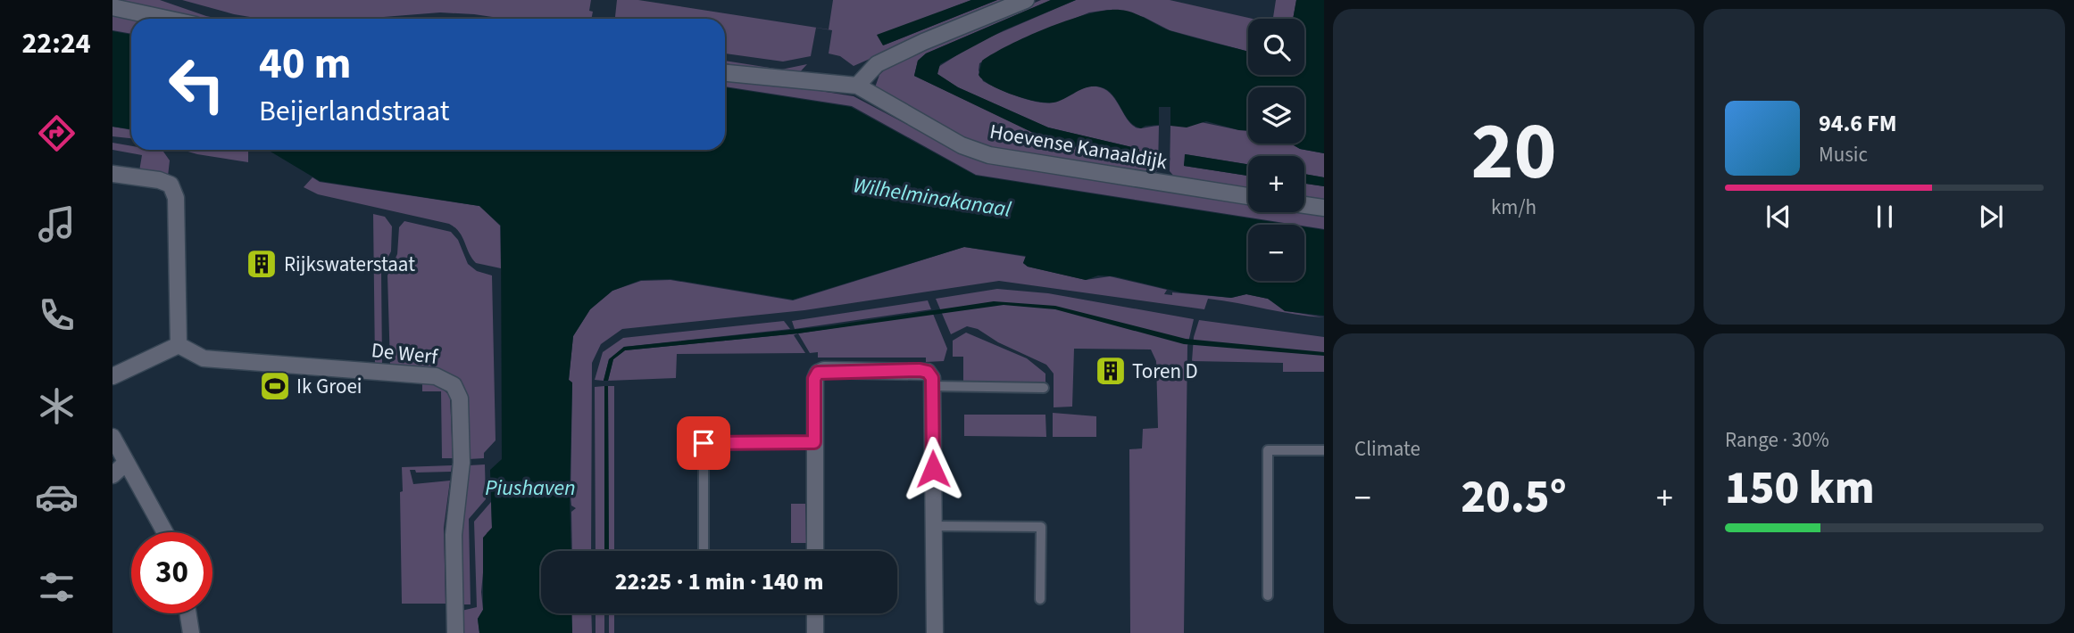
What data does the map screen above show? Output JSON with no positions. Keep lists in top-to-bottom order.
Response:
{
  "streets": {
    "street": ["Hoevense Kanaaldijk", "De Werf"]
  },
  "water": ["Wilhelminakanaal", "Piushaven"],
  "places": {
    "building": ["Rijkswaterstaat", "Toren D"],
    "sports": ["Ik Groei"]
  },
  "page": {
    "tabs": "22:24",
    "tile": [
      ["20", "km/h"],
      "Climate",
      ["Range · 30%", "150 km"]
    ],
    "map_buttons": ["+", "−"],
    "turn": ["40 m", "Beijerlandstraat"],
    "song": ["94.6 FM", "Music"],
    "heat": ["−", "20.5°", "+"],
    "limit": "30",
    "trip": "22:25 · 1 min · 140 m"
  }
}
